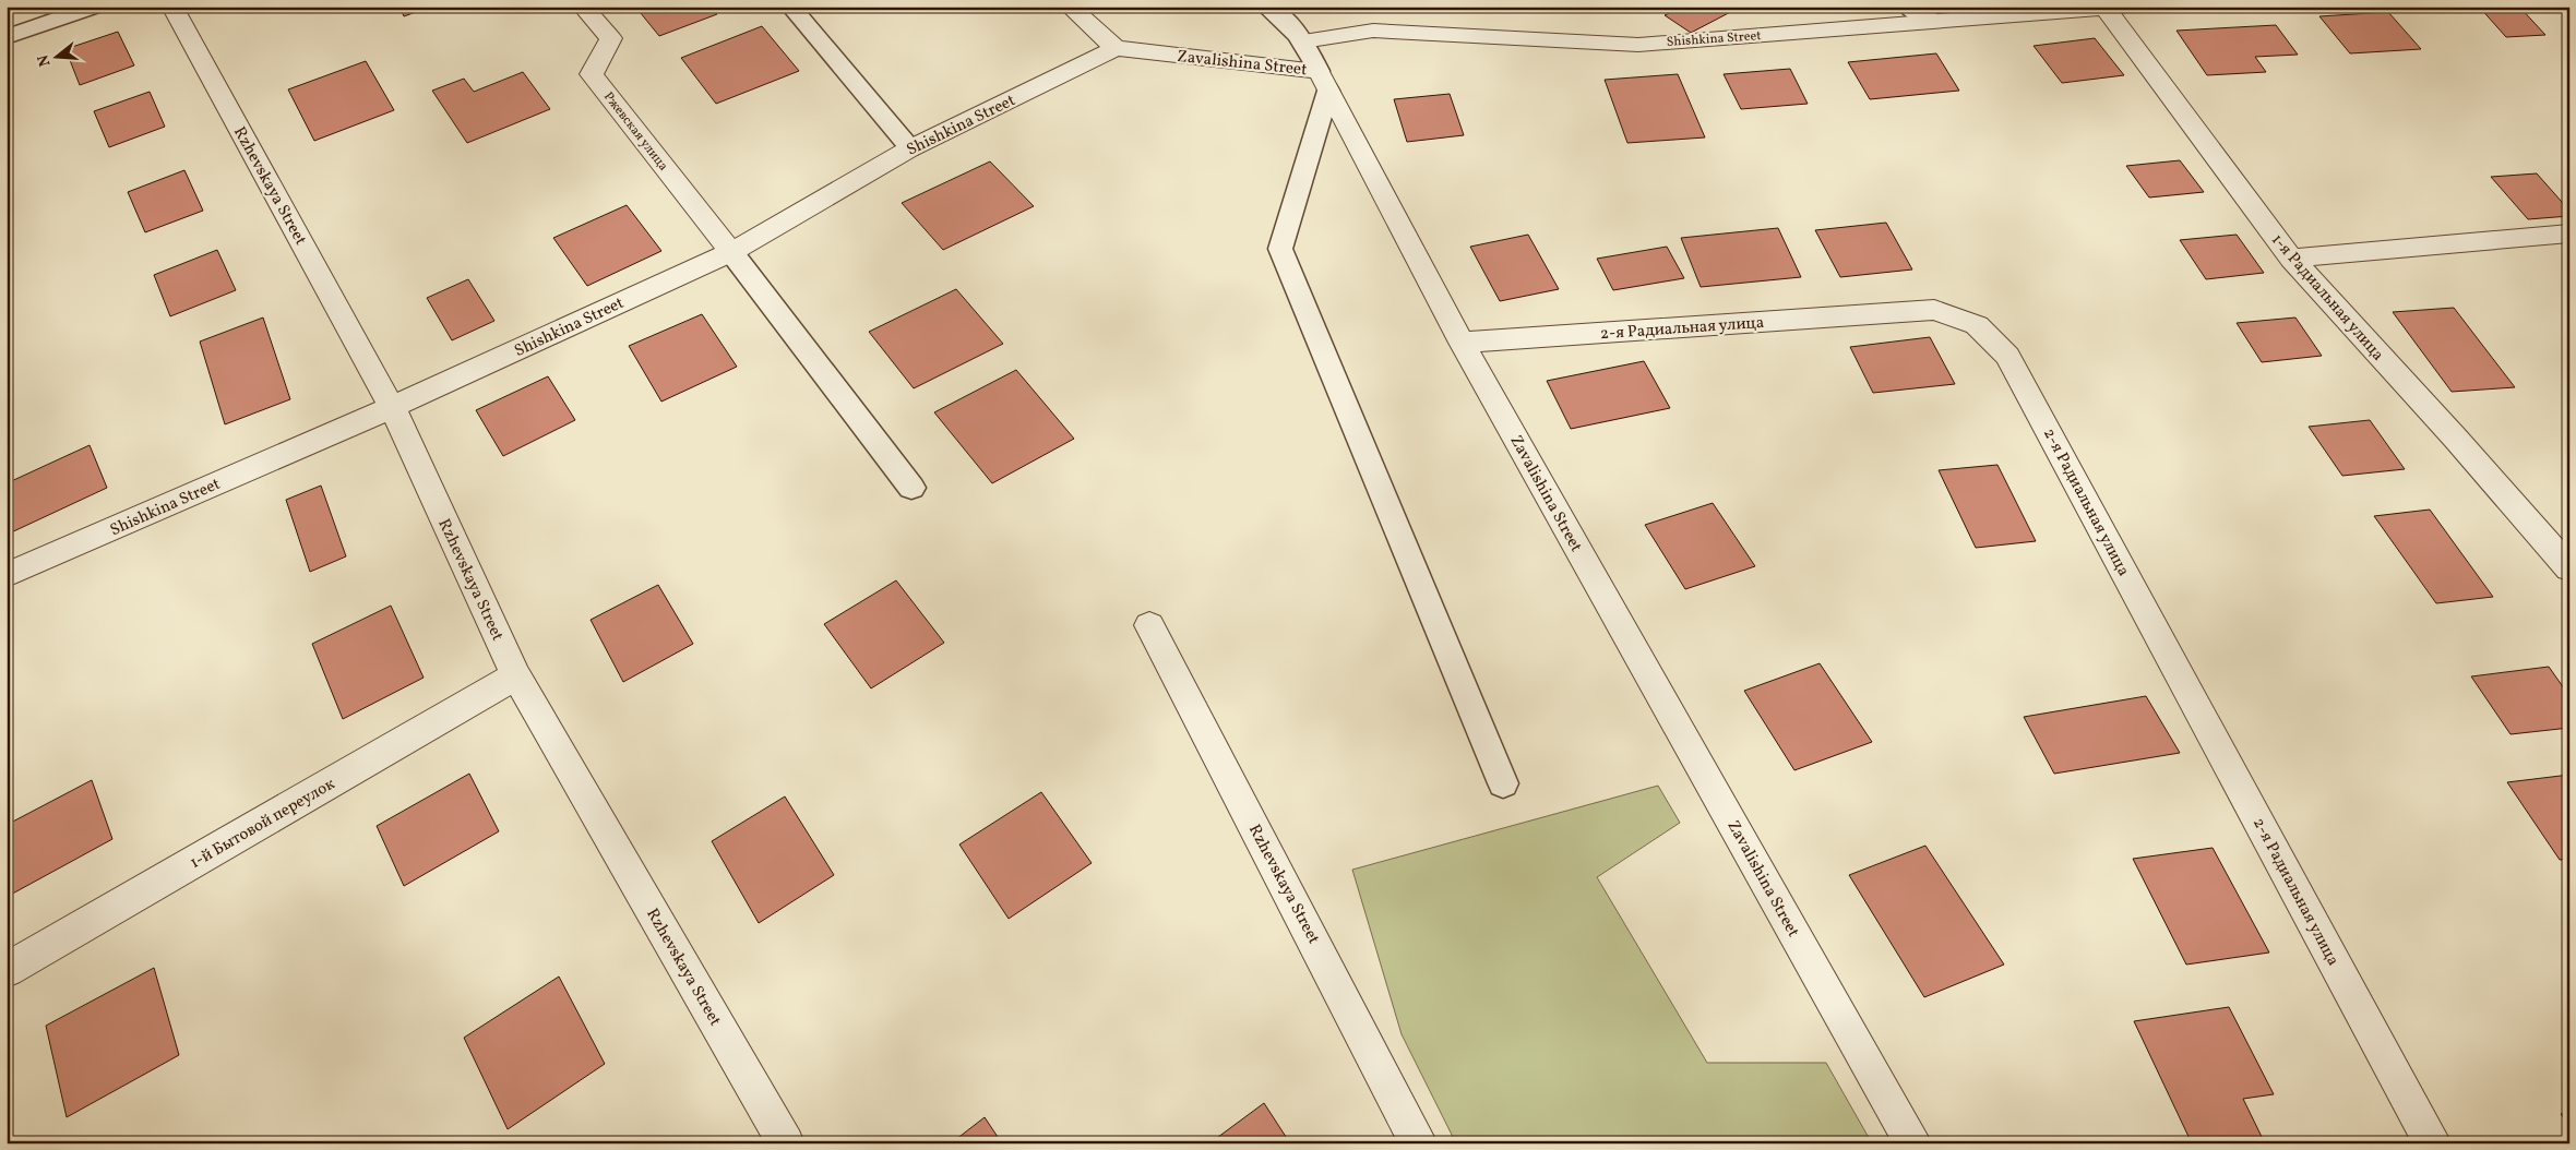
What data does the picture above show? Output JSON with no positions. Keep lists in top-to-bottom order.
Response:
{
  "streets": {
    "street": [
      "Shishkina Street",
      "Zavalishina Street",
      "Ржевская улица",
      "Rzhevskaya Street",
      "1-я Радиальная улица",
      "2-я Радиальная улица",
      "1-й Бытовой переулок"
    ]
  },
  "crossings": [
    ["Shishkina Street", "Zavalishina Street"],
    ["Shishkina Street", "Ржевская улица"],
    ["Shishkina Street", "Rzhevskaya Street"],
    ["Shishkina Street", "1-я Радиальная улица"],
    ["Zavalishina Street", "2-я Радиальная улица"],
    ["Rzhevskaya Street", "1-й Бытовой переулок"]
  ],
  "north": "left"
}
